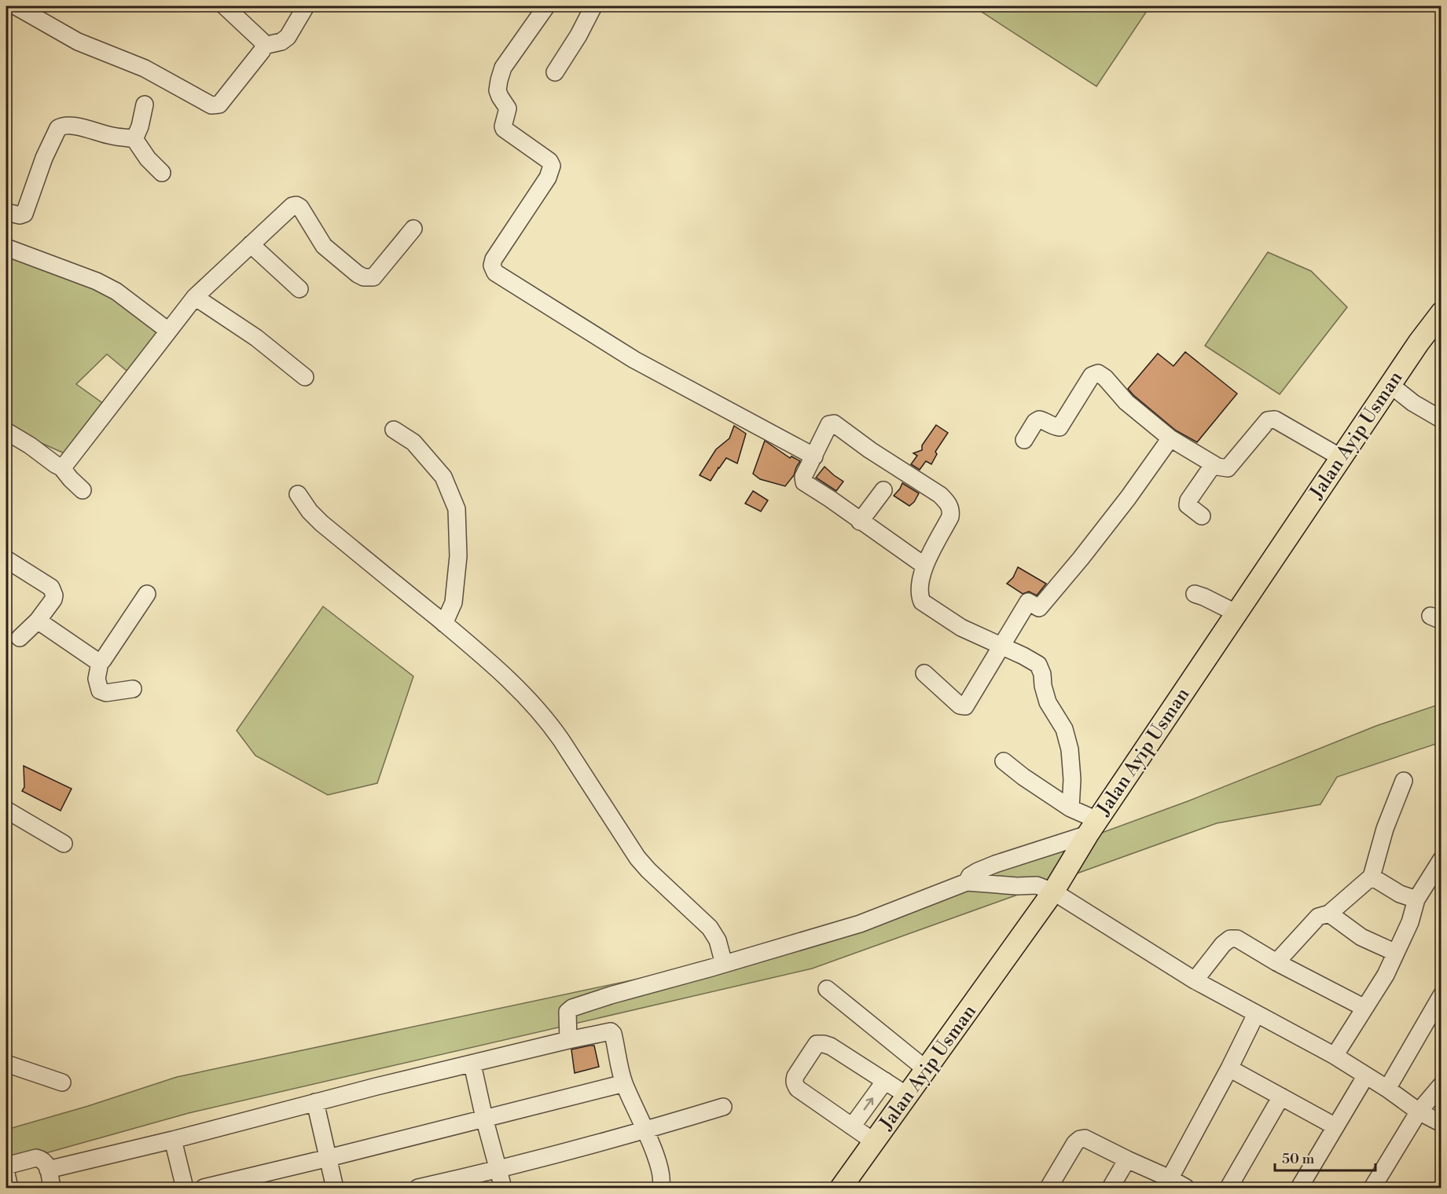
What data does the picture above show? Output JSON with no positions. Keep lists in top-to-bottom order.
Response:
{
  "streets": {
    "main road": ["Jalan Ayip Usman"]
  },
  "scale_bar": "50 m"
}
